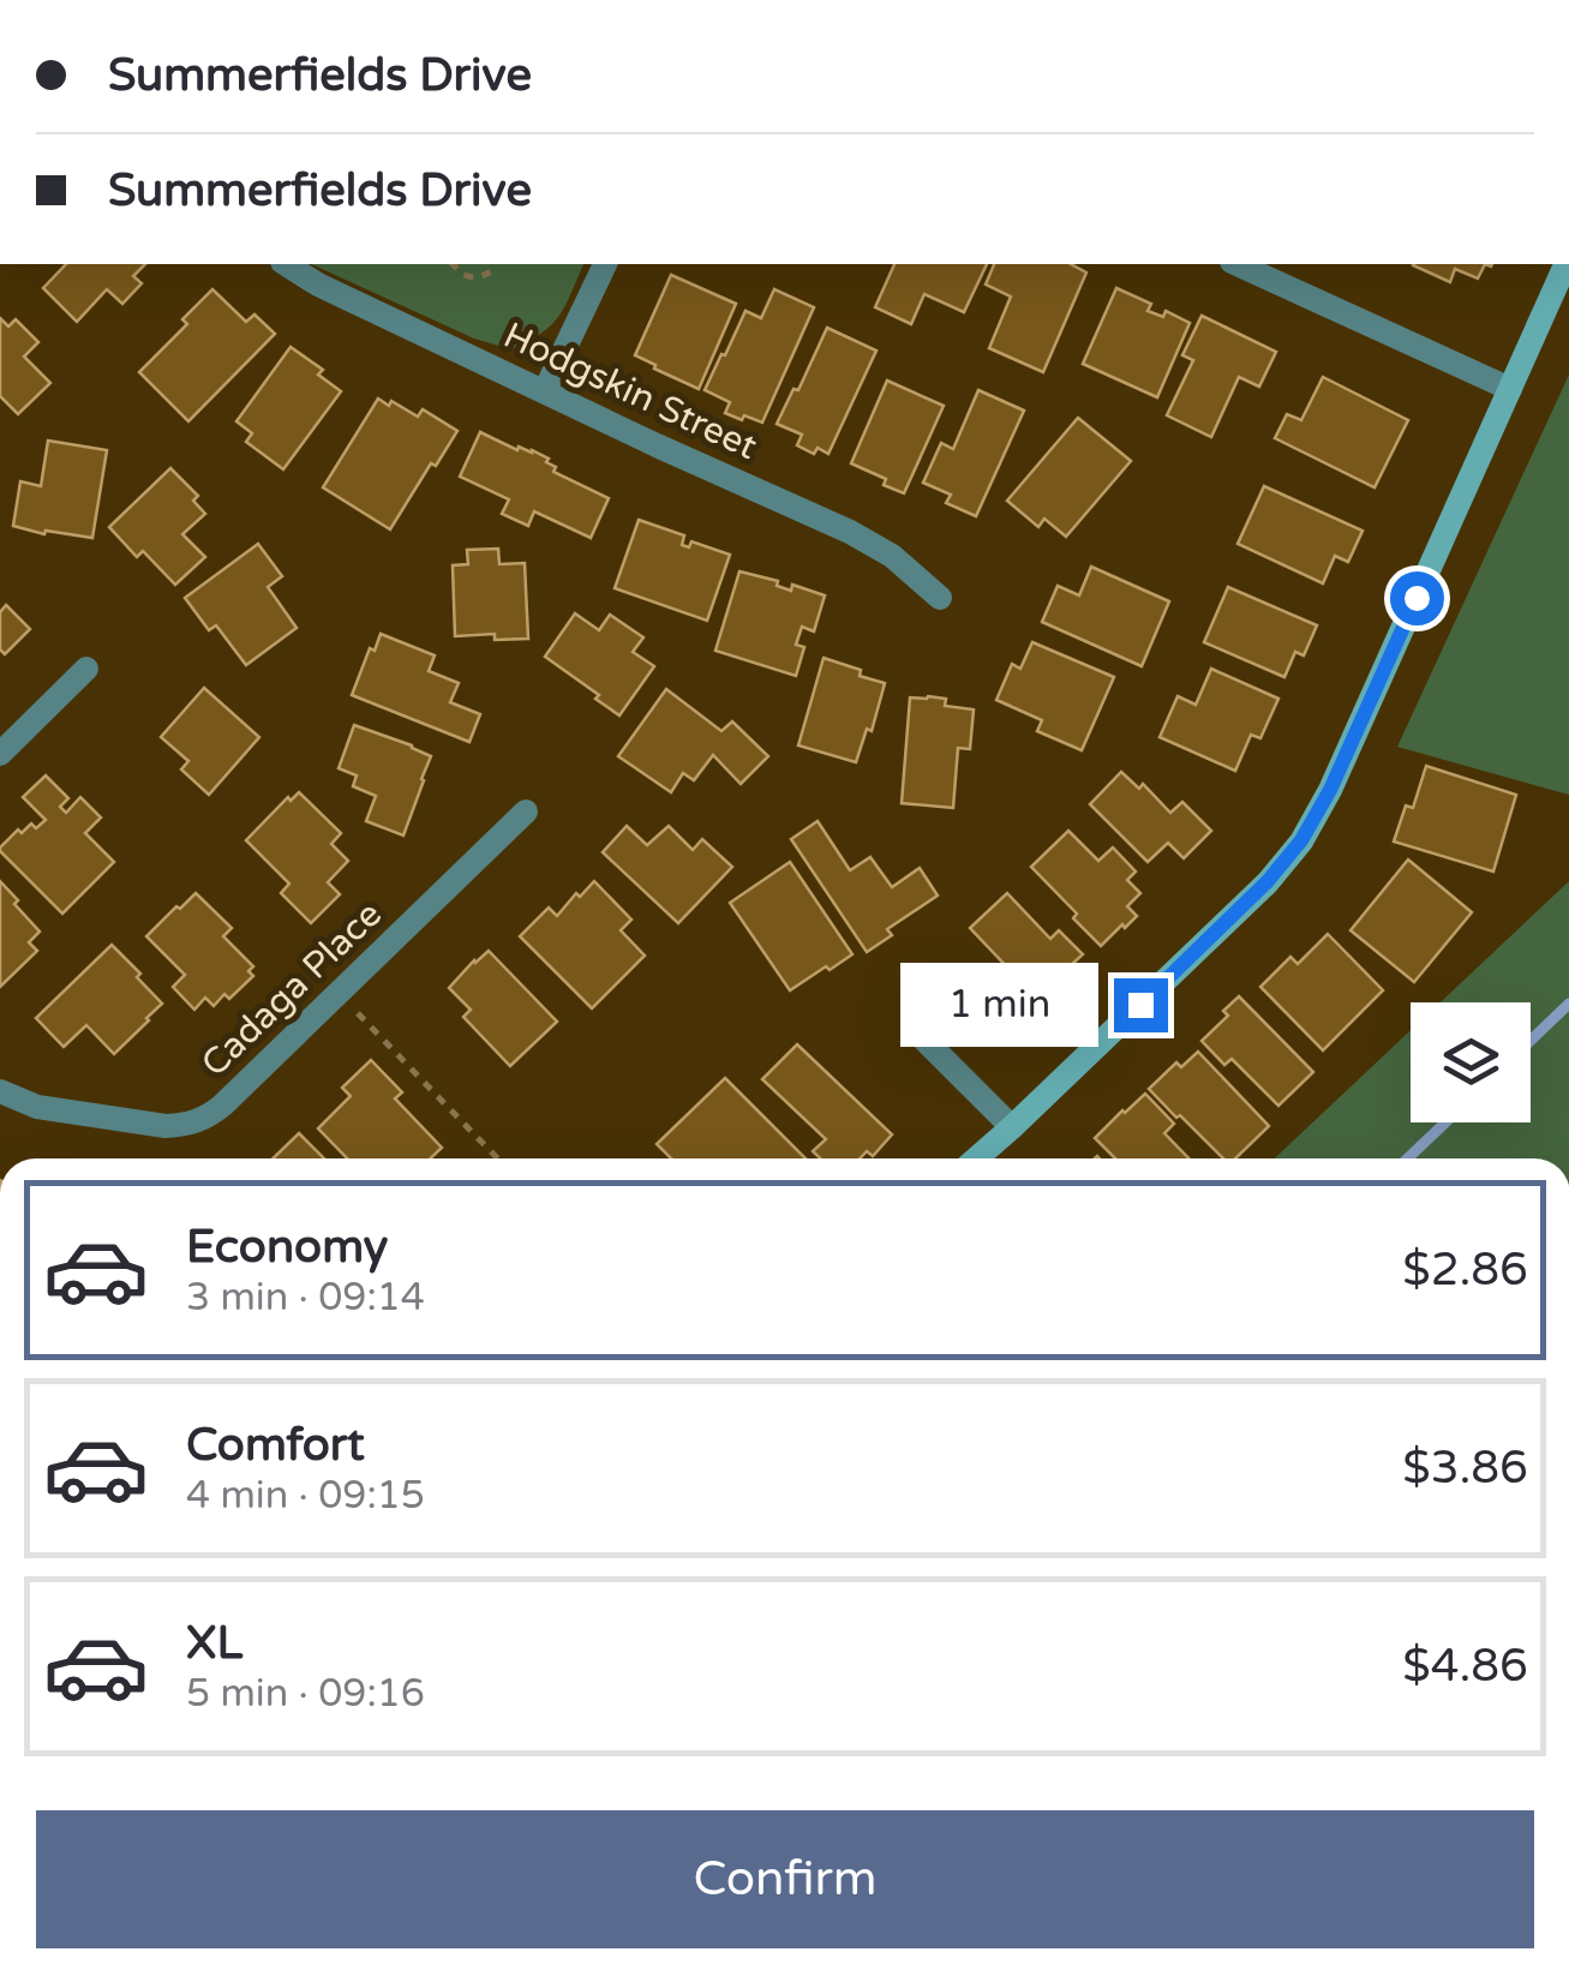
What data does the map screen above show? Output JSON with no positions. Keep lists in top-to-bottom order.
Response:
{
  "streets": {
    "street": ["Hodgskin Street", "Cadaga Place"]
  },
  "page": {
    "banner": ["Summerfields Drive", "Summerfields Drive"],
    "bubble": "1 min",
    "list": [
      {
        "name": "Economy",
        "note": "3 min · 09:14",
        "value": "$2.86"
      },
      {
        "name": "Comfort",
        "note": "4 min · 09:15",
        "value": "$3.86"
      },
      {
        "name": "XL",
        "note": "5 min · 09:16",
        "value": "$4.86"
      }
    ],
    "buttons": "Confirm"
  }
}
